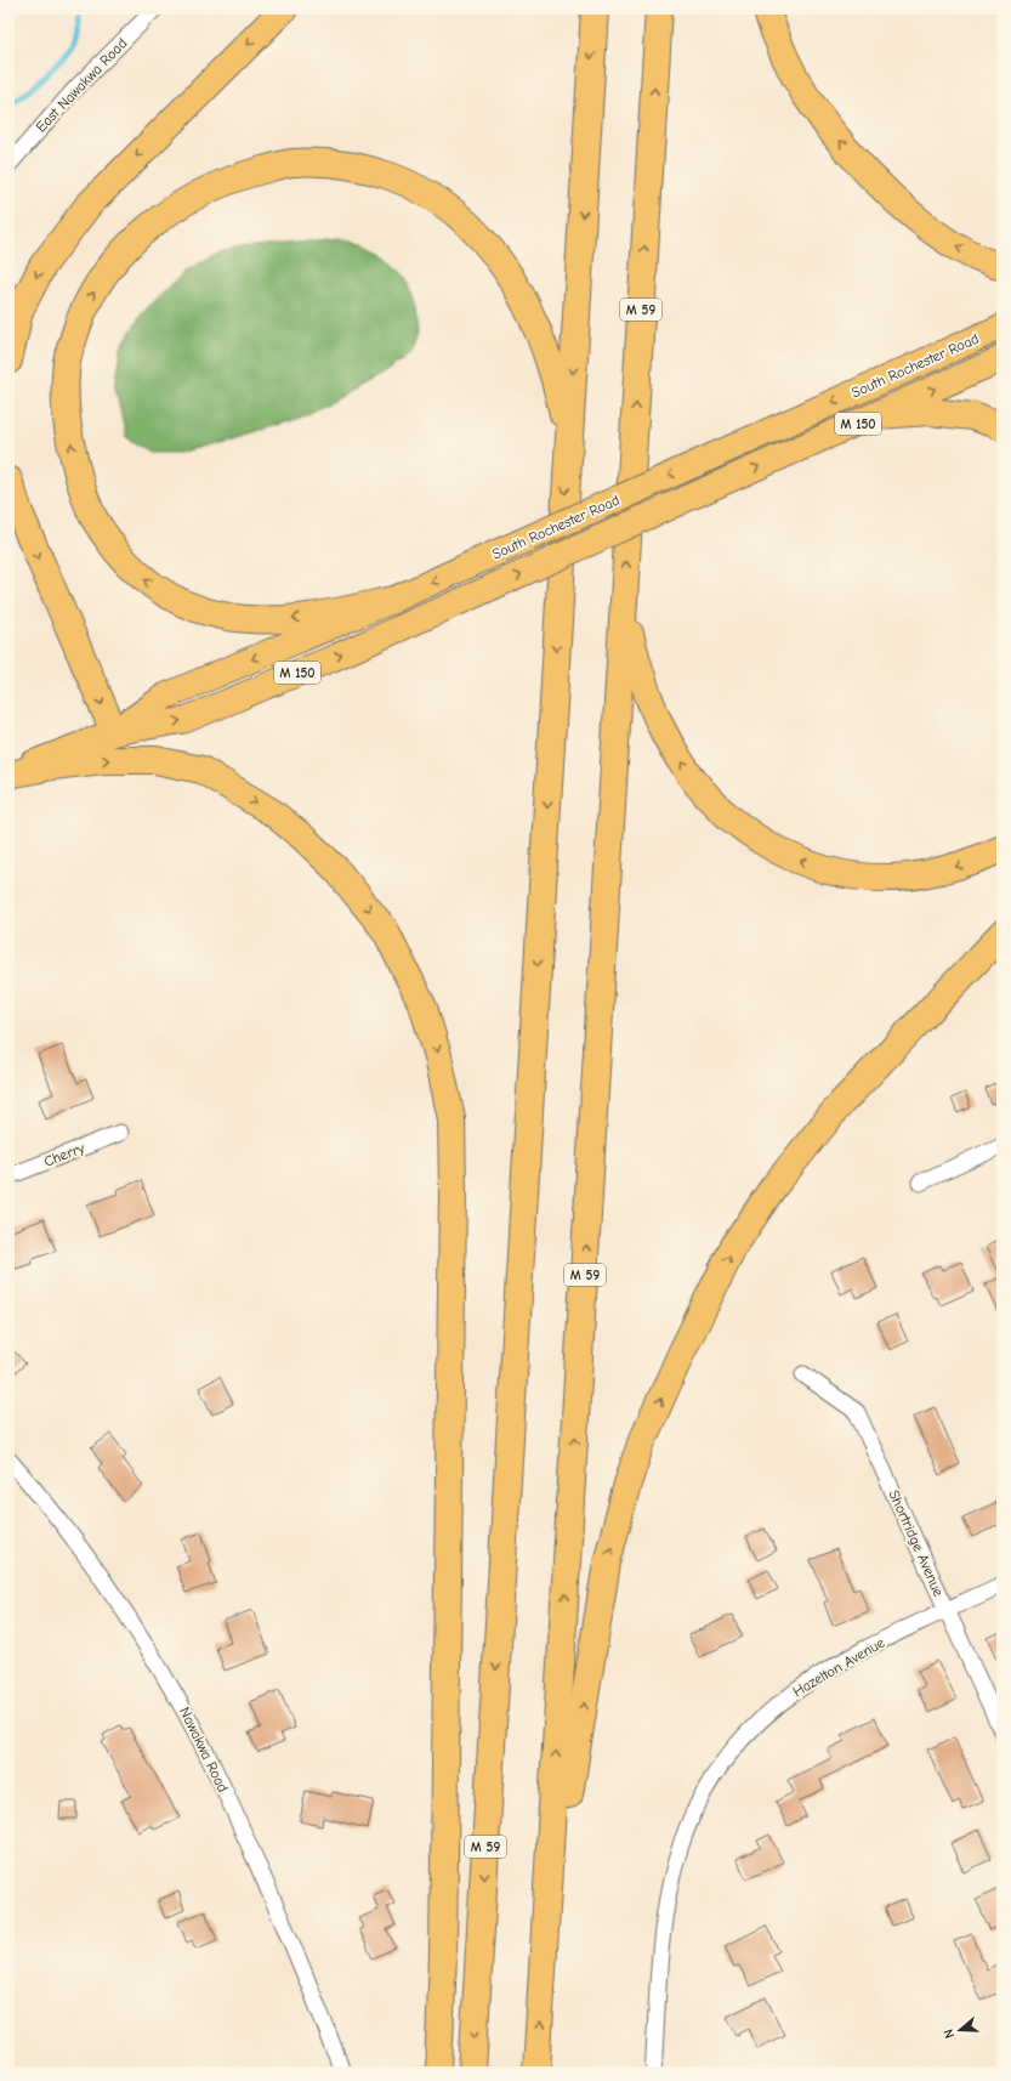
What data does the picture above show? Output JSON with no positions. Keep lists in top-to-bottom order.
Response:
{
  "streets": {
    "highway": ["M 59"],
    "main road": ["South Rochester Road", "M 150"],
    "street": [
      "East Nawakwa Road",
      "Cherry",
      "Shortridge Avenue",
      "Hazelton Avenue",
      "Nawakwa Road"
    ]
  },
  "crossings": [
    ["Shortridge Avenue", "Hazelton Avenue"]
  ],
  "north": "left"
}
